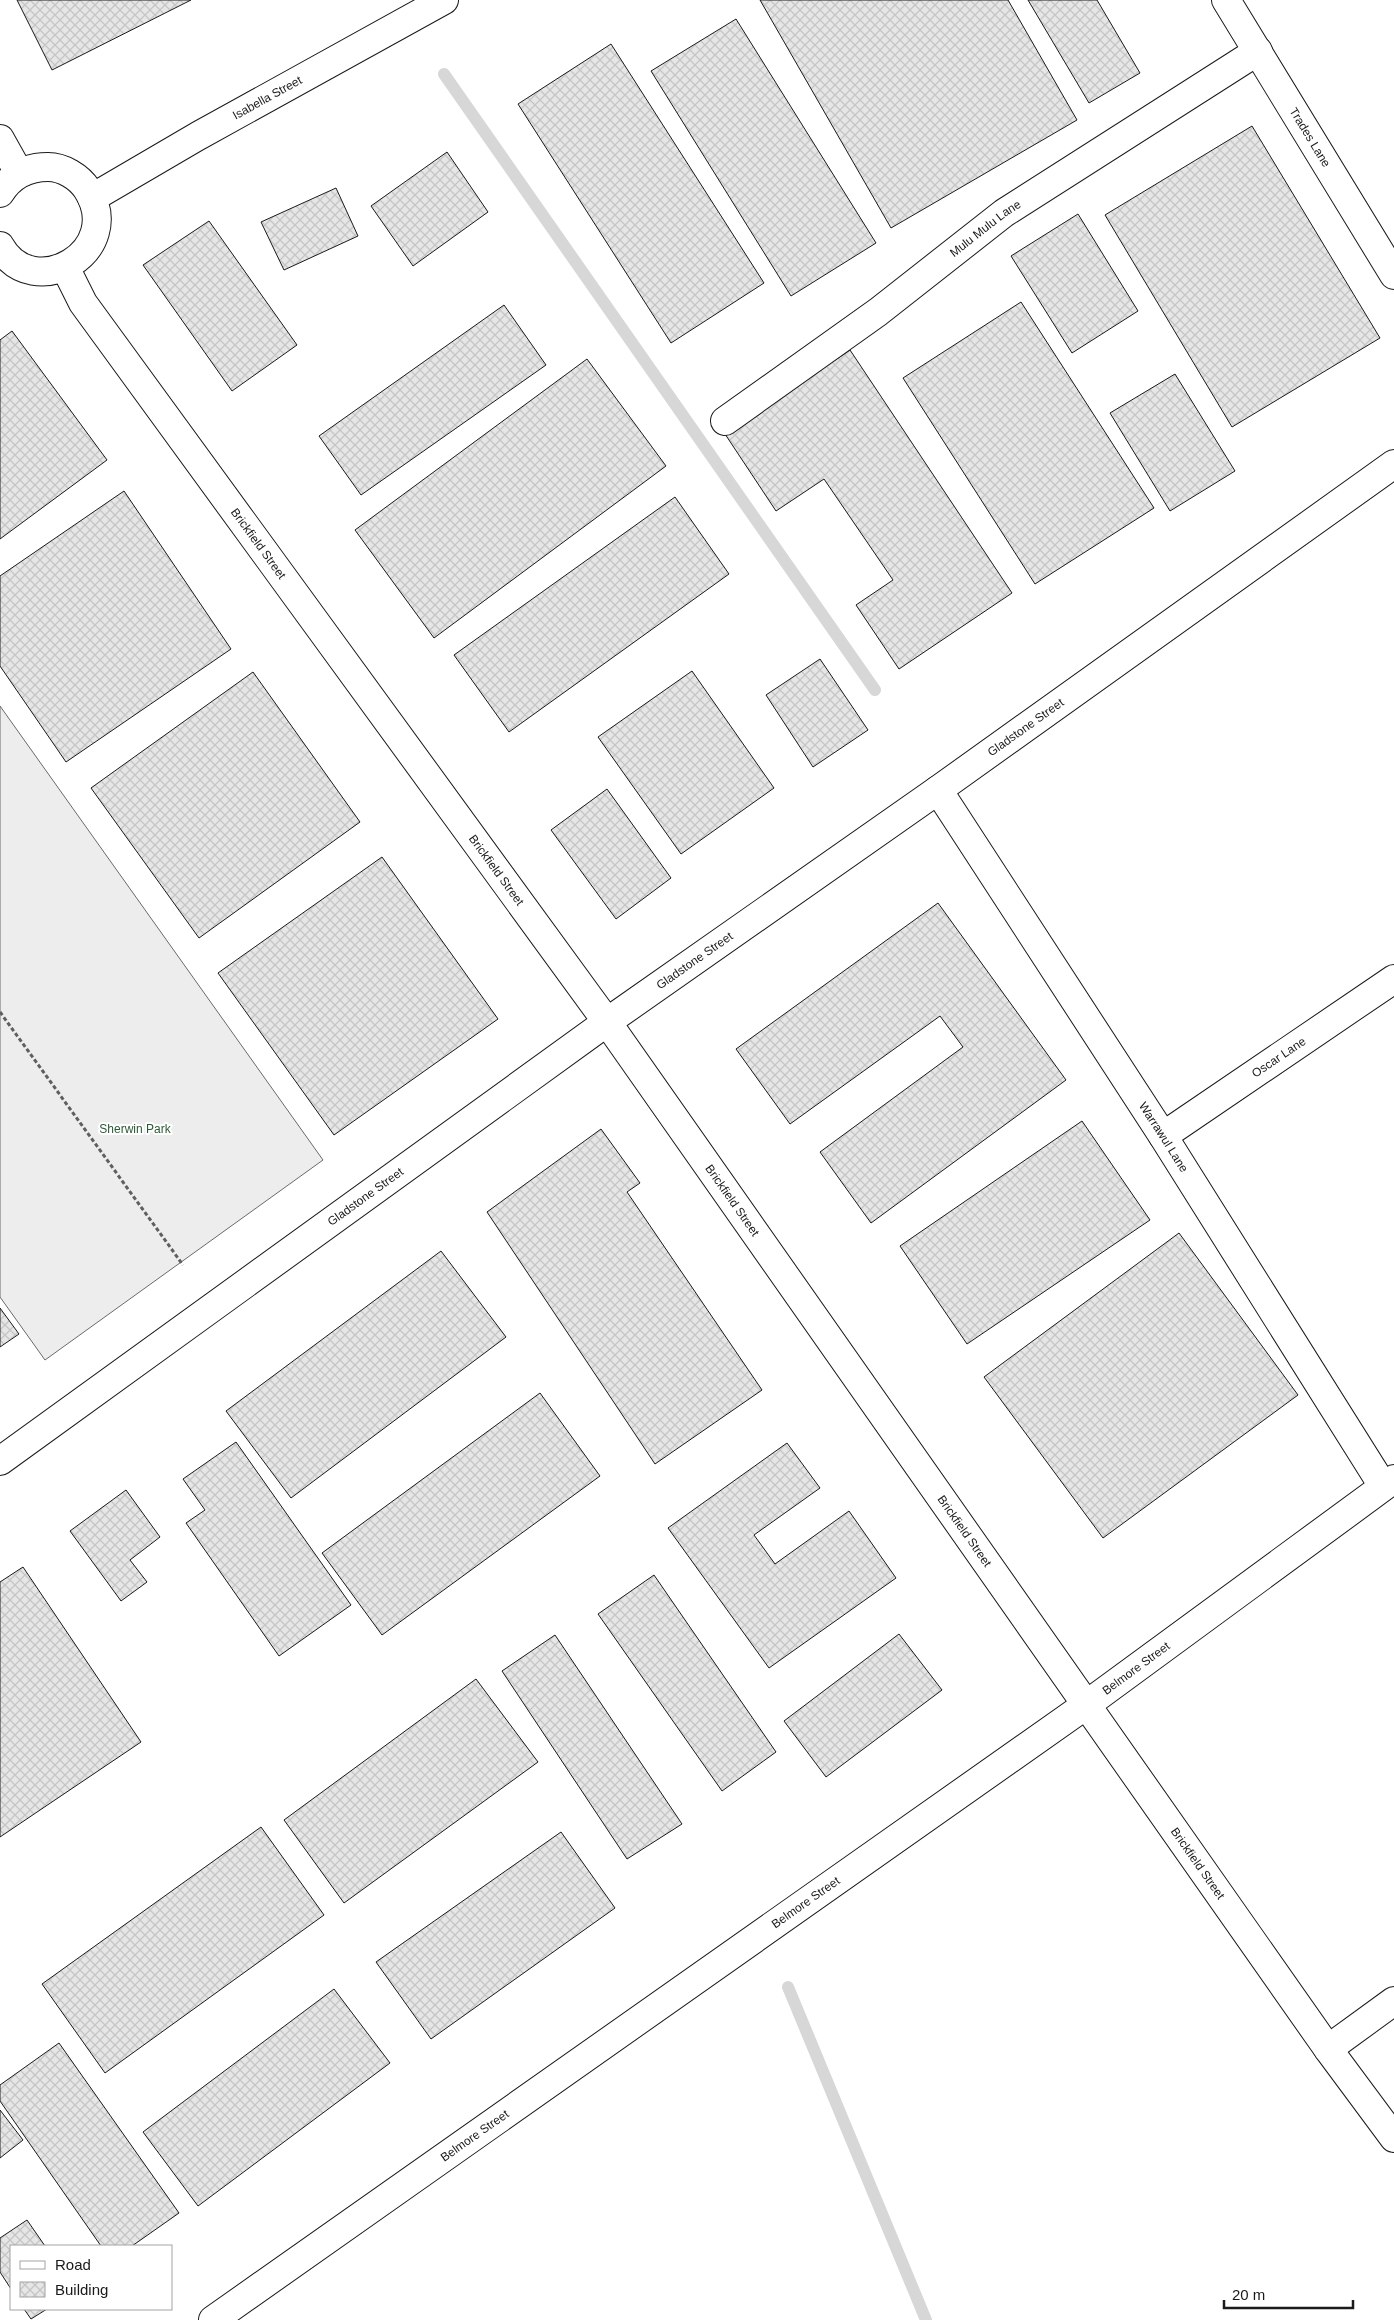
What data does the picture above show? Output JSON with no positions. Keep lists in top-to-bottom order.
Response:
{
  "streets": {
    "street": [
      "Isabella Street",
      "Trades Lane",
      "Mulu Mulu Lane",
      "Brickfield Street",
      "Gladstone Street",
      "Oscar Lane",
      "Warrawul Lane",
      "Belmore Street"
    ]
  },
  "crossings": [
    ["Trades Lane", "Mulu Mulu Lane"],
    ["Brickfield Street", "Gladstone Street"],
    ["Brickfield Street", "Belmore Street"],
    ["Gladstone Street", "Warrawul Lane"],
    ["Oscar Lane", "Warrawul Lane"],
    ["Warrawul Lane", "Belmore Street"]
  ],
  "parks": ["Sherwin Park"],
  "legend": ["Road", "Building"],
  "scale_bar": "20 m"
}
